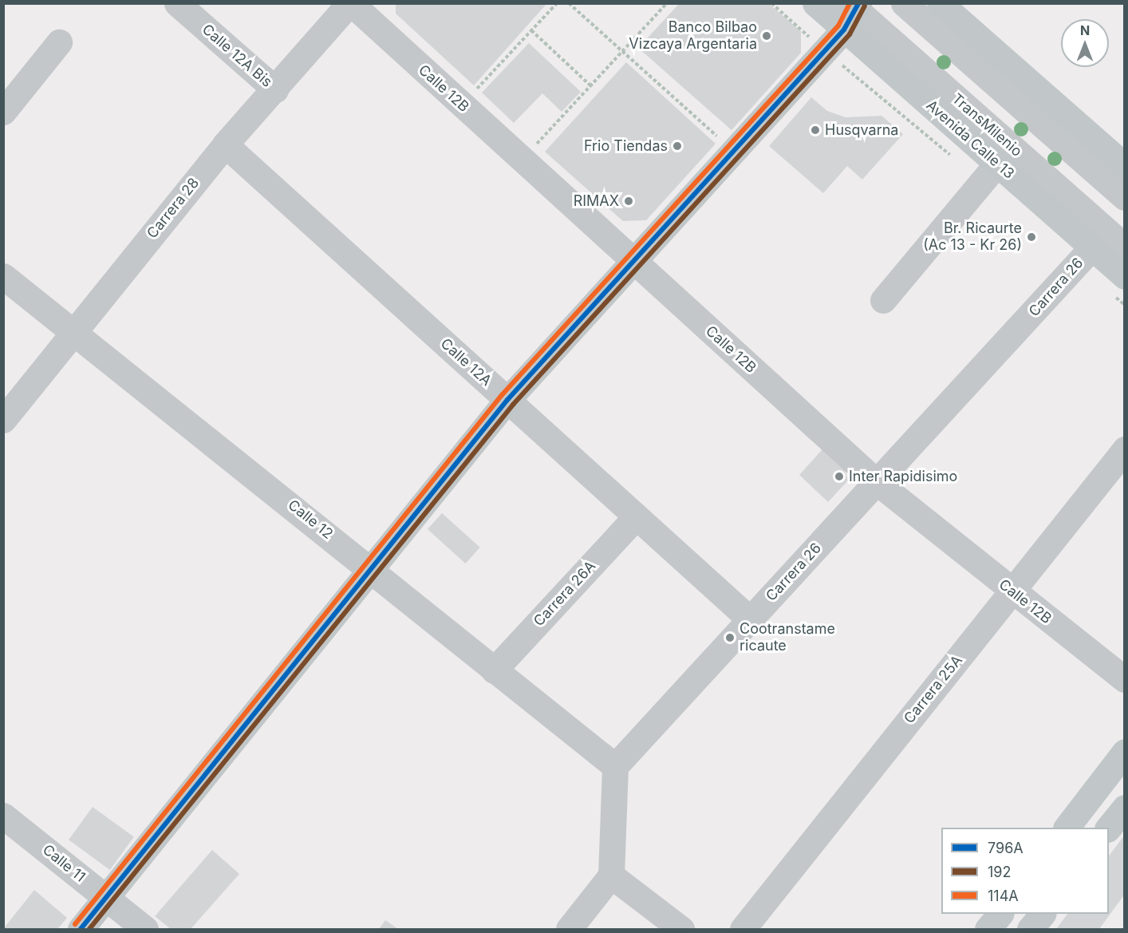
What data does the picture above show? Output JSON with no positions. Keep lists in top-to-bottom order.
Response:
{
  "streets": {
    "main road": ["Avenida Calle 13"],
    "street": [
      "Calle 12A Bis",
      "Calle 12B",
      "TransMilenio",
      "Carrera 28",
      "Carrera 26",
      "Calle 12A",
      "Calle 12",
      "Carrera 26A",
      "Carrera 25A",
      "Calle 11"
    ]
  },
  "crossings": [
    ["Calle 12A Bis", "Carrera 28"],
    ["Calle 12B", "Carrera 28"],
    ["Calle 12B", "Carrera 26"],
    ["Calle 12B", "Carrera 25A"],
    ["TransMilenio", "Avenida Calle 13"],
    ["Avenida Calle 13", "Carrera 26"],
    ["Carrera 28", "Calle 12A"],
    ["Carrera 28", "Calle 12"],
    ["Carrera 26", "Calle 12A"],
    ["Carrera 26", "Calle 12"],
    ["Calle 12A", "Carrera 26A"],
    ["Calle 12", "Carrera 26A"]
  ],
  "places": [
    "Banco Bilbao Vizcaya Argentaria",
    "Husqvarna",
    "Frio Tiendas",
    "RIMAX",
    "Br. Ricaurte (Ac 13 - Kr 26)",
    "Inter Rapidisimo",
    "Cootranstame ricaute"
  ],
  "lines": ["transit line 796A", "transit line 114A", "transit line 192"],
  "legend": ["796A", "192", "114A"],
  "north": "top"
}
